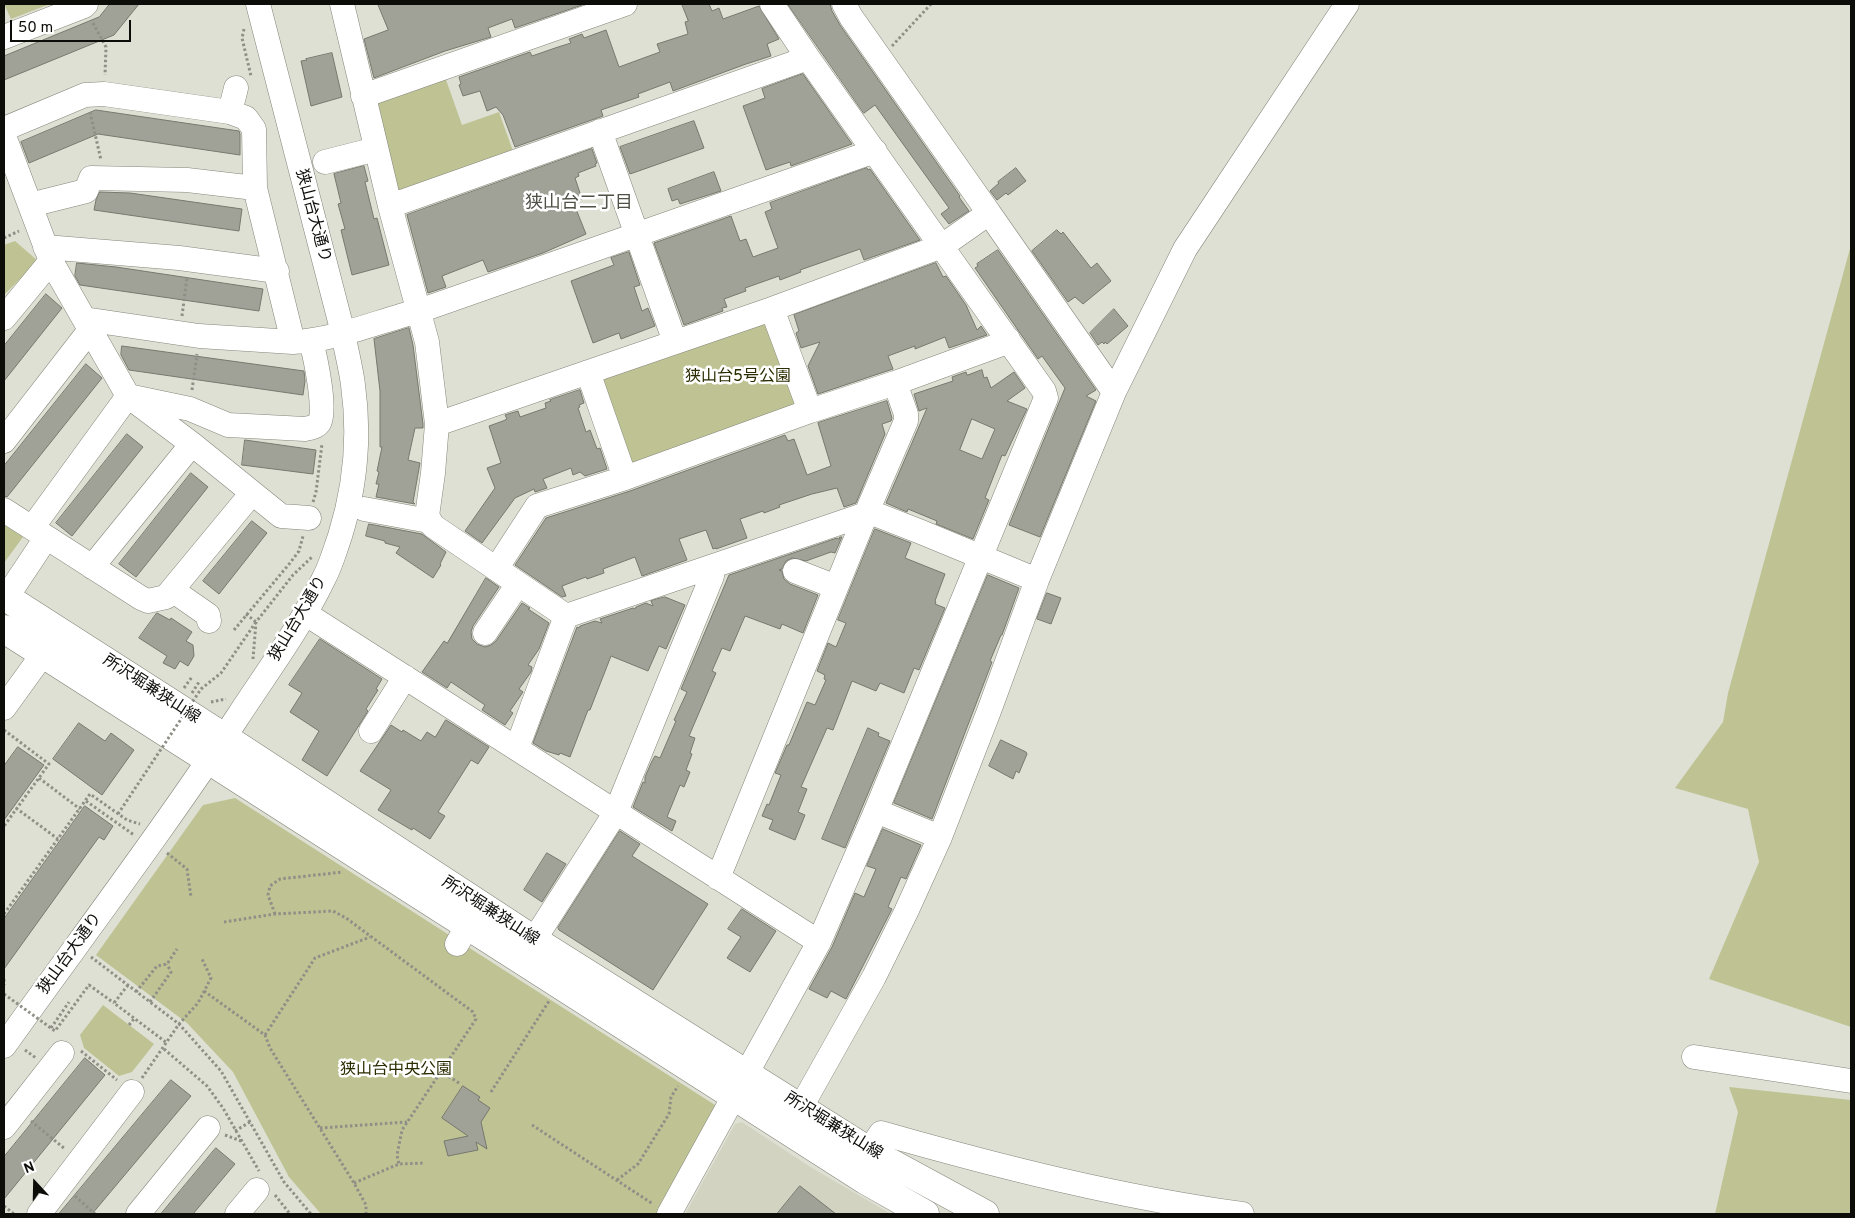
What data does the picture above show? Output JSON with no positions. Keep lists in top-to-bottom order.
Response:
{
  "streets": {
    "main road": ["所沢堀兼狭山線"],
    "street": ["狭山台大通り"]
  },
  "crossings": [
    ["狭山台大通り", "所沢堀兼狭山線"]
  ],
  "districts": ["狭山台二丁目"],
  "parks": ["狭山台5号公園", "狭山台中央公園"],
  "scale_bar": "50 m",
  "north": "top"
}
